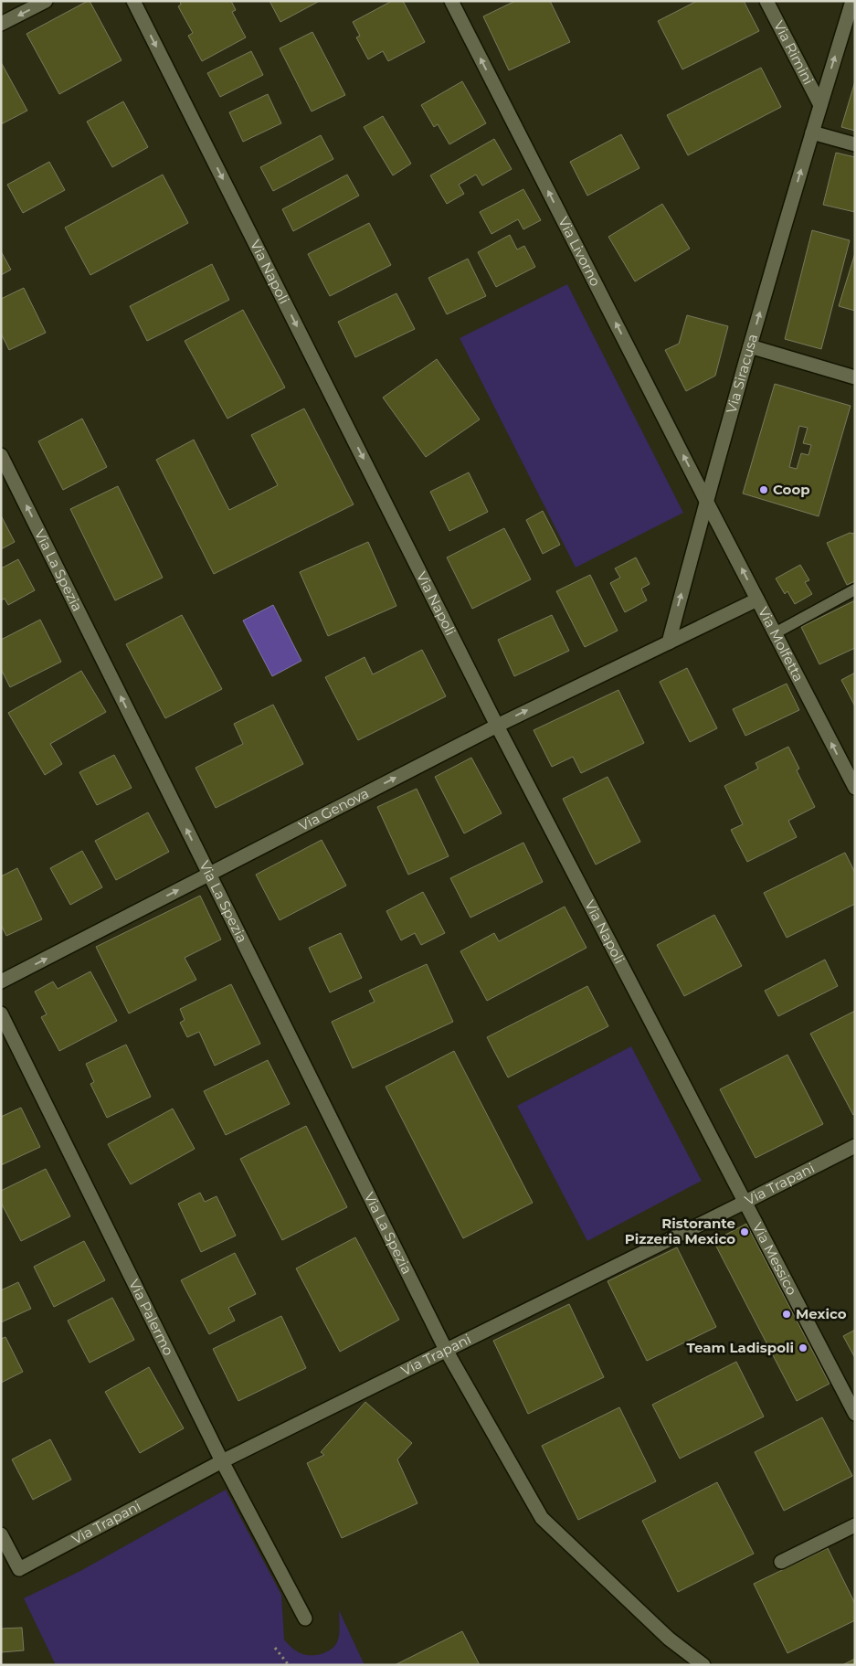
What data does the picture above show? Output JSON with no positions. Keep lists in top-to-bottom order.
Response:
{
  "streets": {
    "street": [
      "Via Rimini",
      "Via Livorno",
      "Via Napoli",
      "Via Siracusa",
      "Via La Spezia",
      "Via Molfetta",
      "Via Genova",
      "Via Trapani",
      "Via Messico",
      "Via Palermo"
    ]
  },
  "crossings": [
    ["Via Rimini", "Via Siracusa"],
    ["Via Livorno", "Via Siracusa"],
    ["Via Livorno", "Via Molfetta"],
    ["Via Napoli", "Via Genova"],
    ["Via Napoli", "Via Trapani"],
    ["Via Napoli", "Via Messico"],
    ["Via Siracusa", "Via Molfetta"],
    ["Via Siracusa", "Via Genova"],
    ["Via La Spezia", "Via Genova"],
    ["Via La Spezia", "Via Trapani"],
    ["Via Molfetta", "Via Genova"],
    ["Via Trapani", "Via Messico"],
    ["Via Trapani", "Via Palermo"]
  ],
  "one_way": [
    "Via Livorno",
    "Via Napoli",
    "Via Siracusa",
    "Via Molfetta",
    "Via Genova"
  ],
  "places": [
    "Coop",
    "Ristorante Pizzeria Mexico",
    "Mexico",
    "Team Ladispoli"
  ]
}
